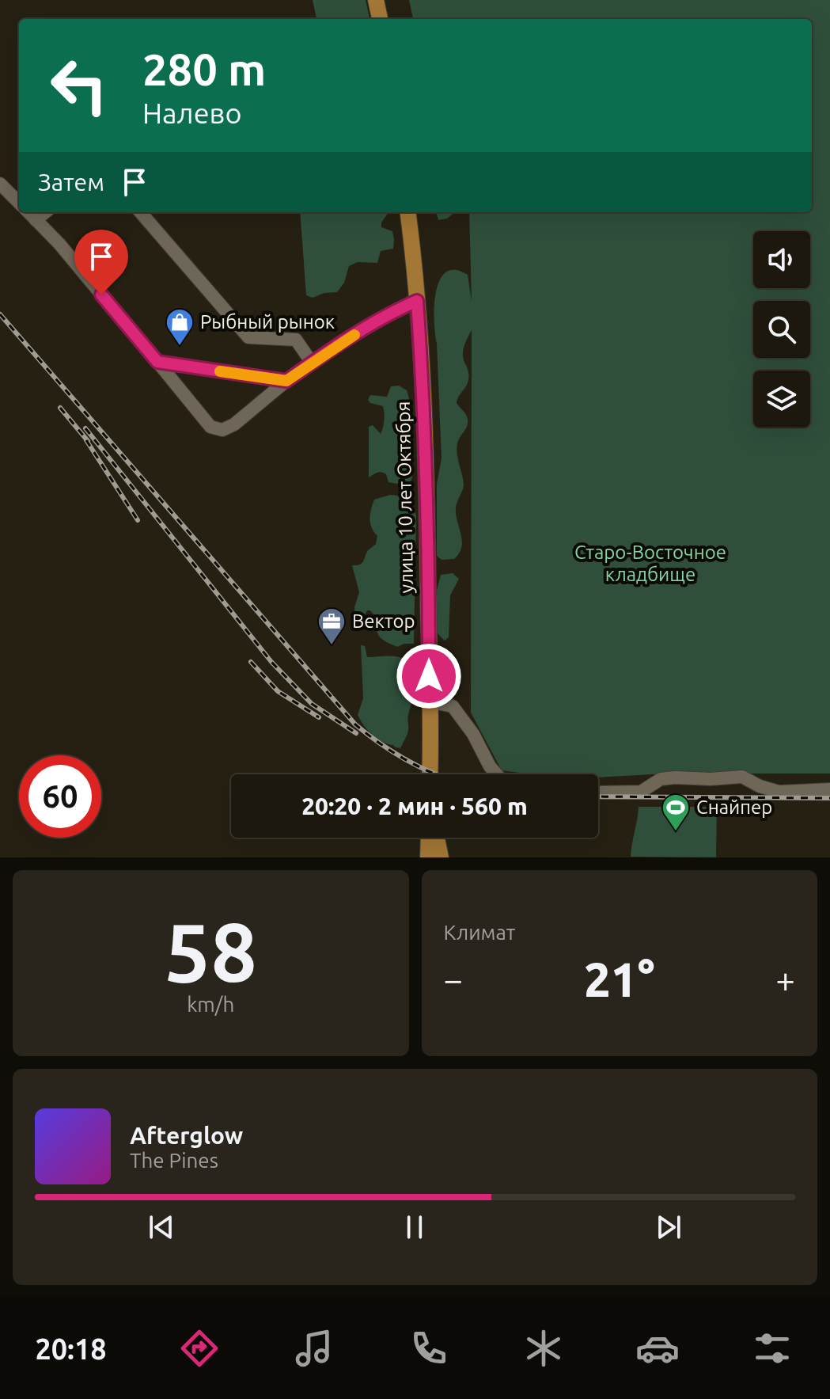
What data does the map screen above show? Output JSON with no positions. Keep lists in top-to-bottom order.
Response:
{
  "streets": {
    "main road": ["улица 10 лет Октября"]
  },
  "parks": ["Старо-Восточное кладбище"],
  "places": {
    "shop": ["Рыбный рынок"],
    "office": ["Вектор"],
    "sports": ["Снайпер"]
  },
  "page": {
    "turn": ["280 m", "Налево"],
    "then": "Затем",
    "limit": "60",
    "trip": "20:20 · 2 мин · 560 m",
    "tile": [
      ["58", "km/h"],
      "Климат"
    ],
    "heat": ["−", "21°", "+"],
    "song": ["Afterglow", "The Pines"],
    "tabs": "20:18"
  }
}
